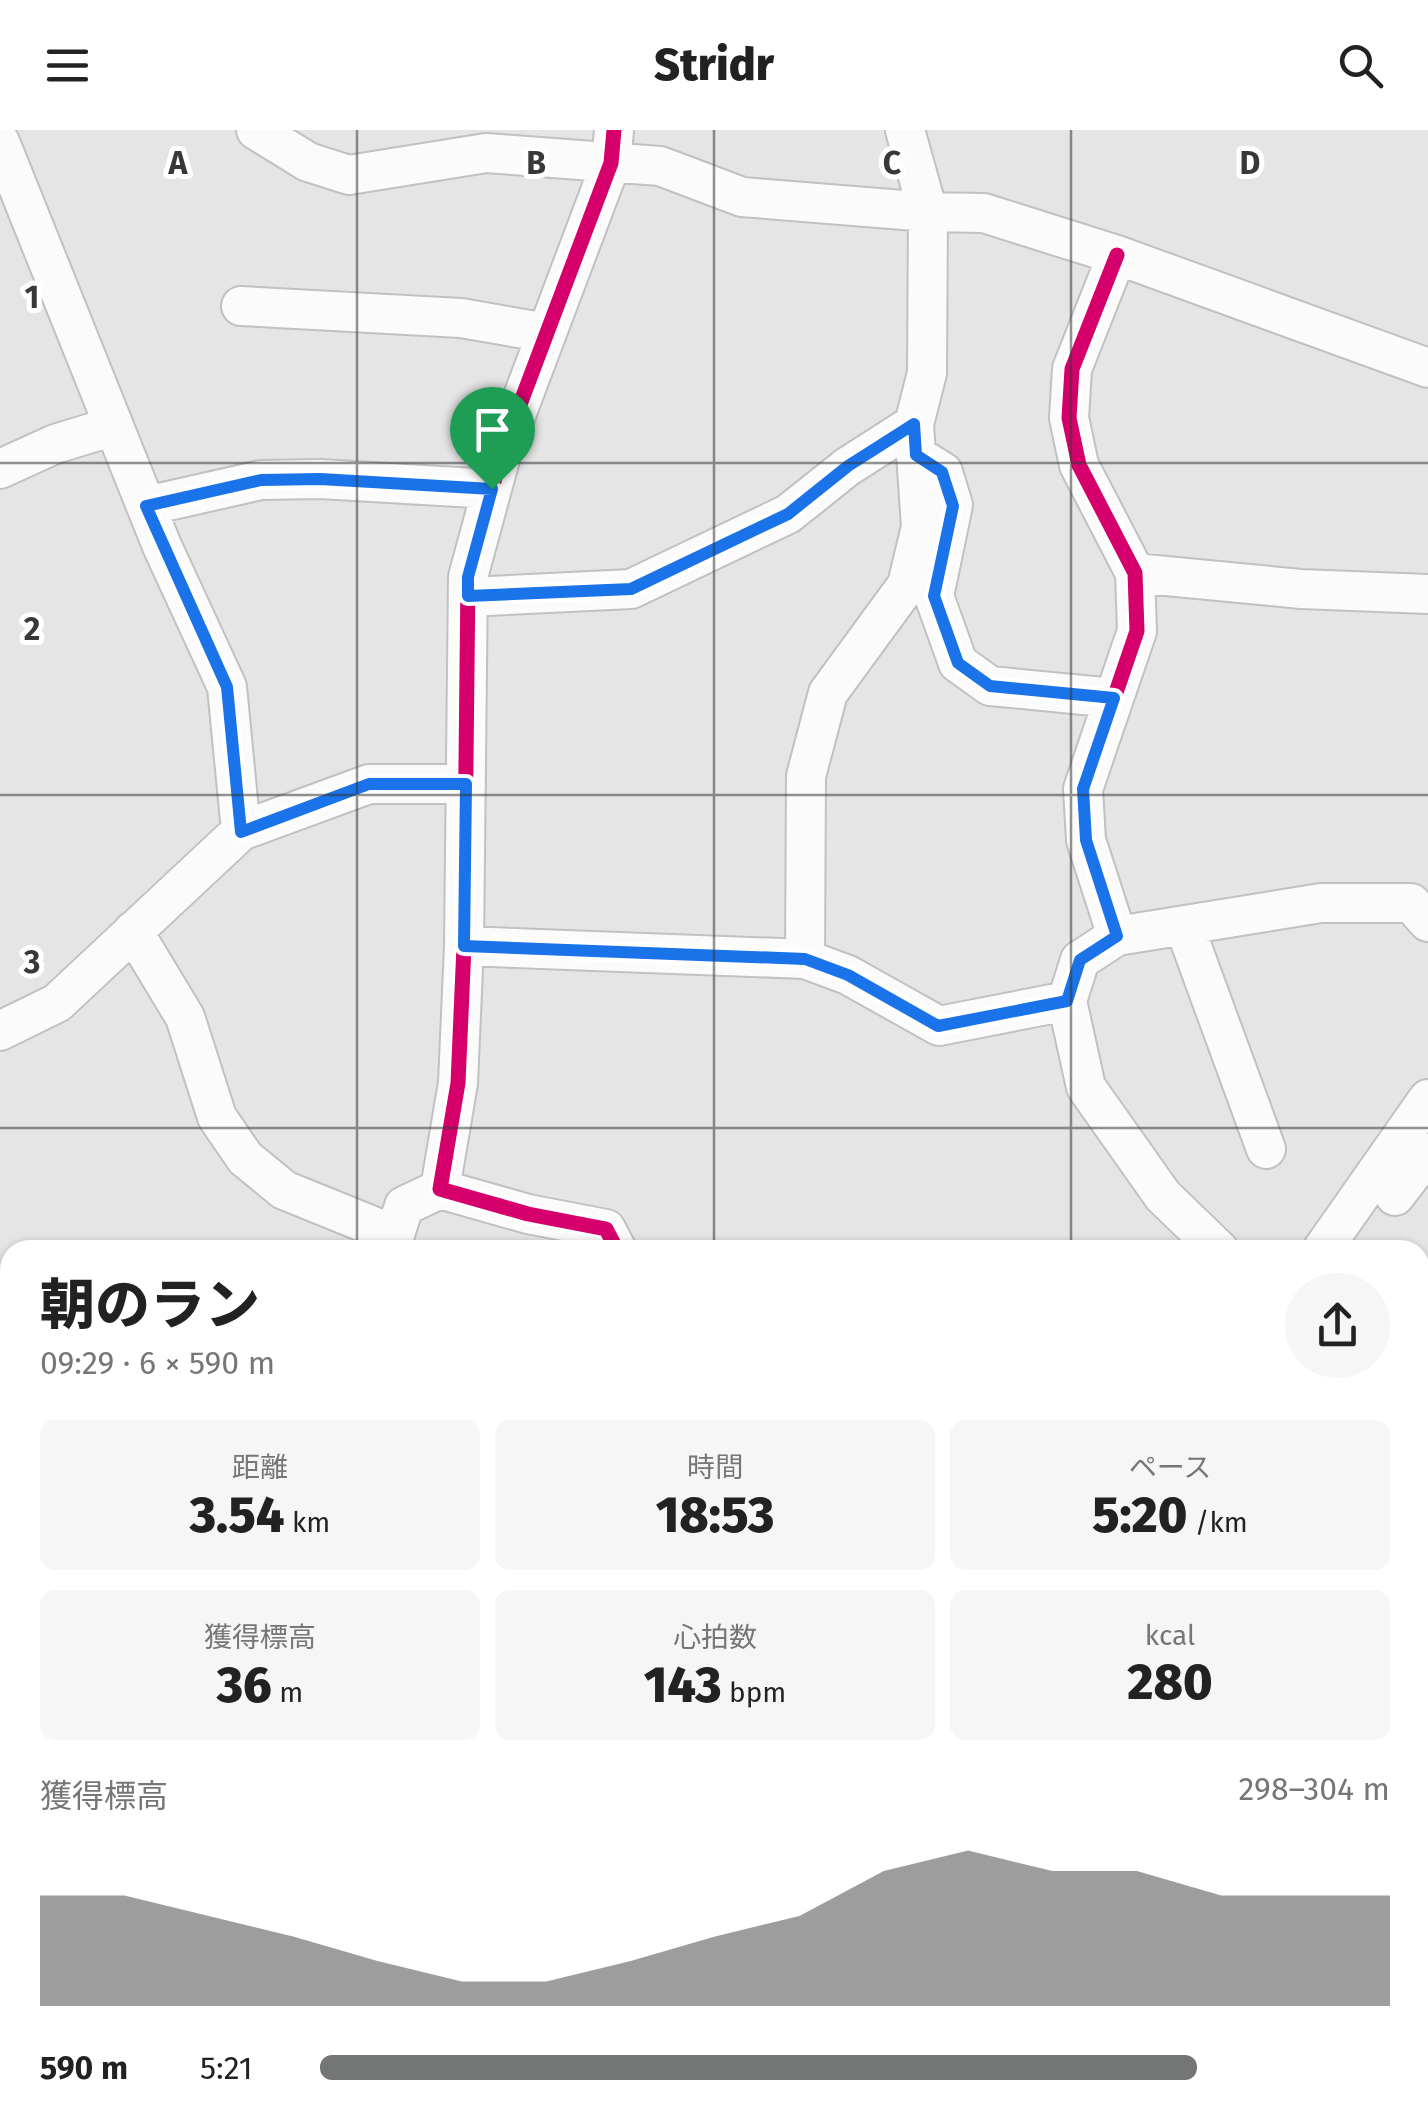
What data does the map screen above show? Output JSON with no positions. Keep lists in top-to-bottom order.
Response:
{
  "page": {
    "header": "Stridr",
    "heading": ["朝のラン", "09:29 · 6 × 590 m"],
    "stats": [
      ["距離", "3.54 km"],
      ["時間", "18:53"],
      ["ペース", "5:20 /km"],
      ["獲得標高", "36 m"],
      ["心拍数", "143 bpm"],
      ["kcal", "280"]
    ],
    "chart": ["獲得標高", "298–304 m"],
    "list": [
      {
        "name": "590 m",
        "note": "5:21"
      }
    ]
  },
  "grid": {
    "columns": [
      "A",
      "B",
      "C",
      "D"
    ],
    "rows": ["1", "2", "3"]
  }
}
